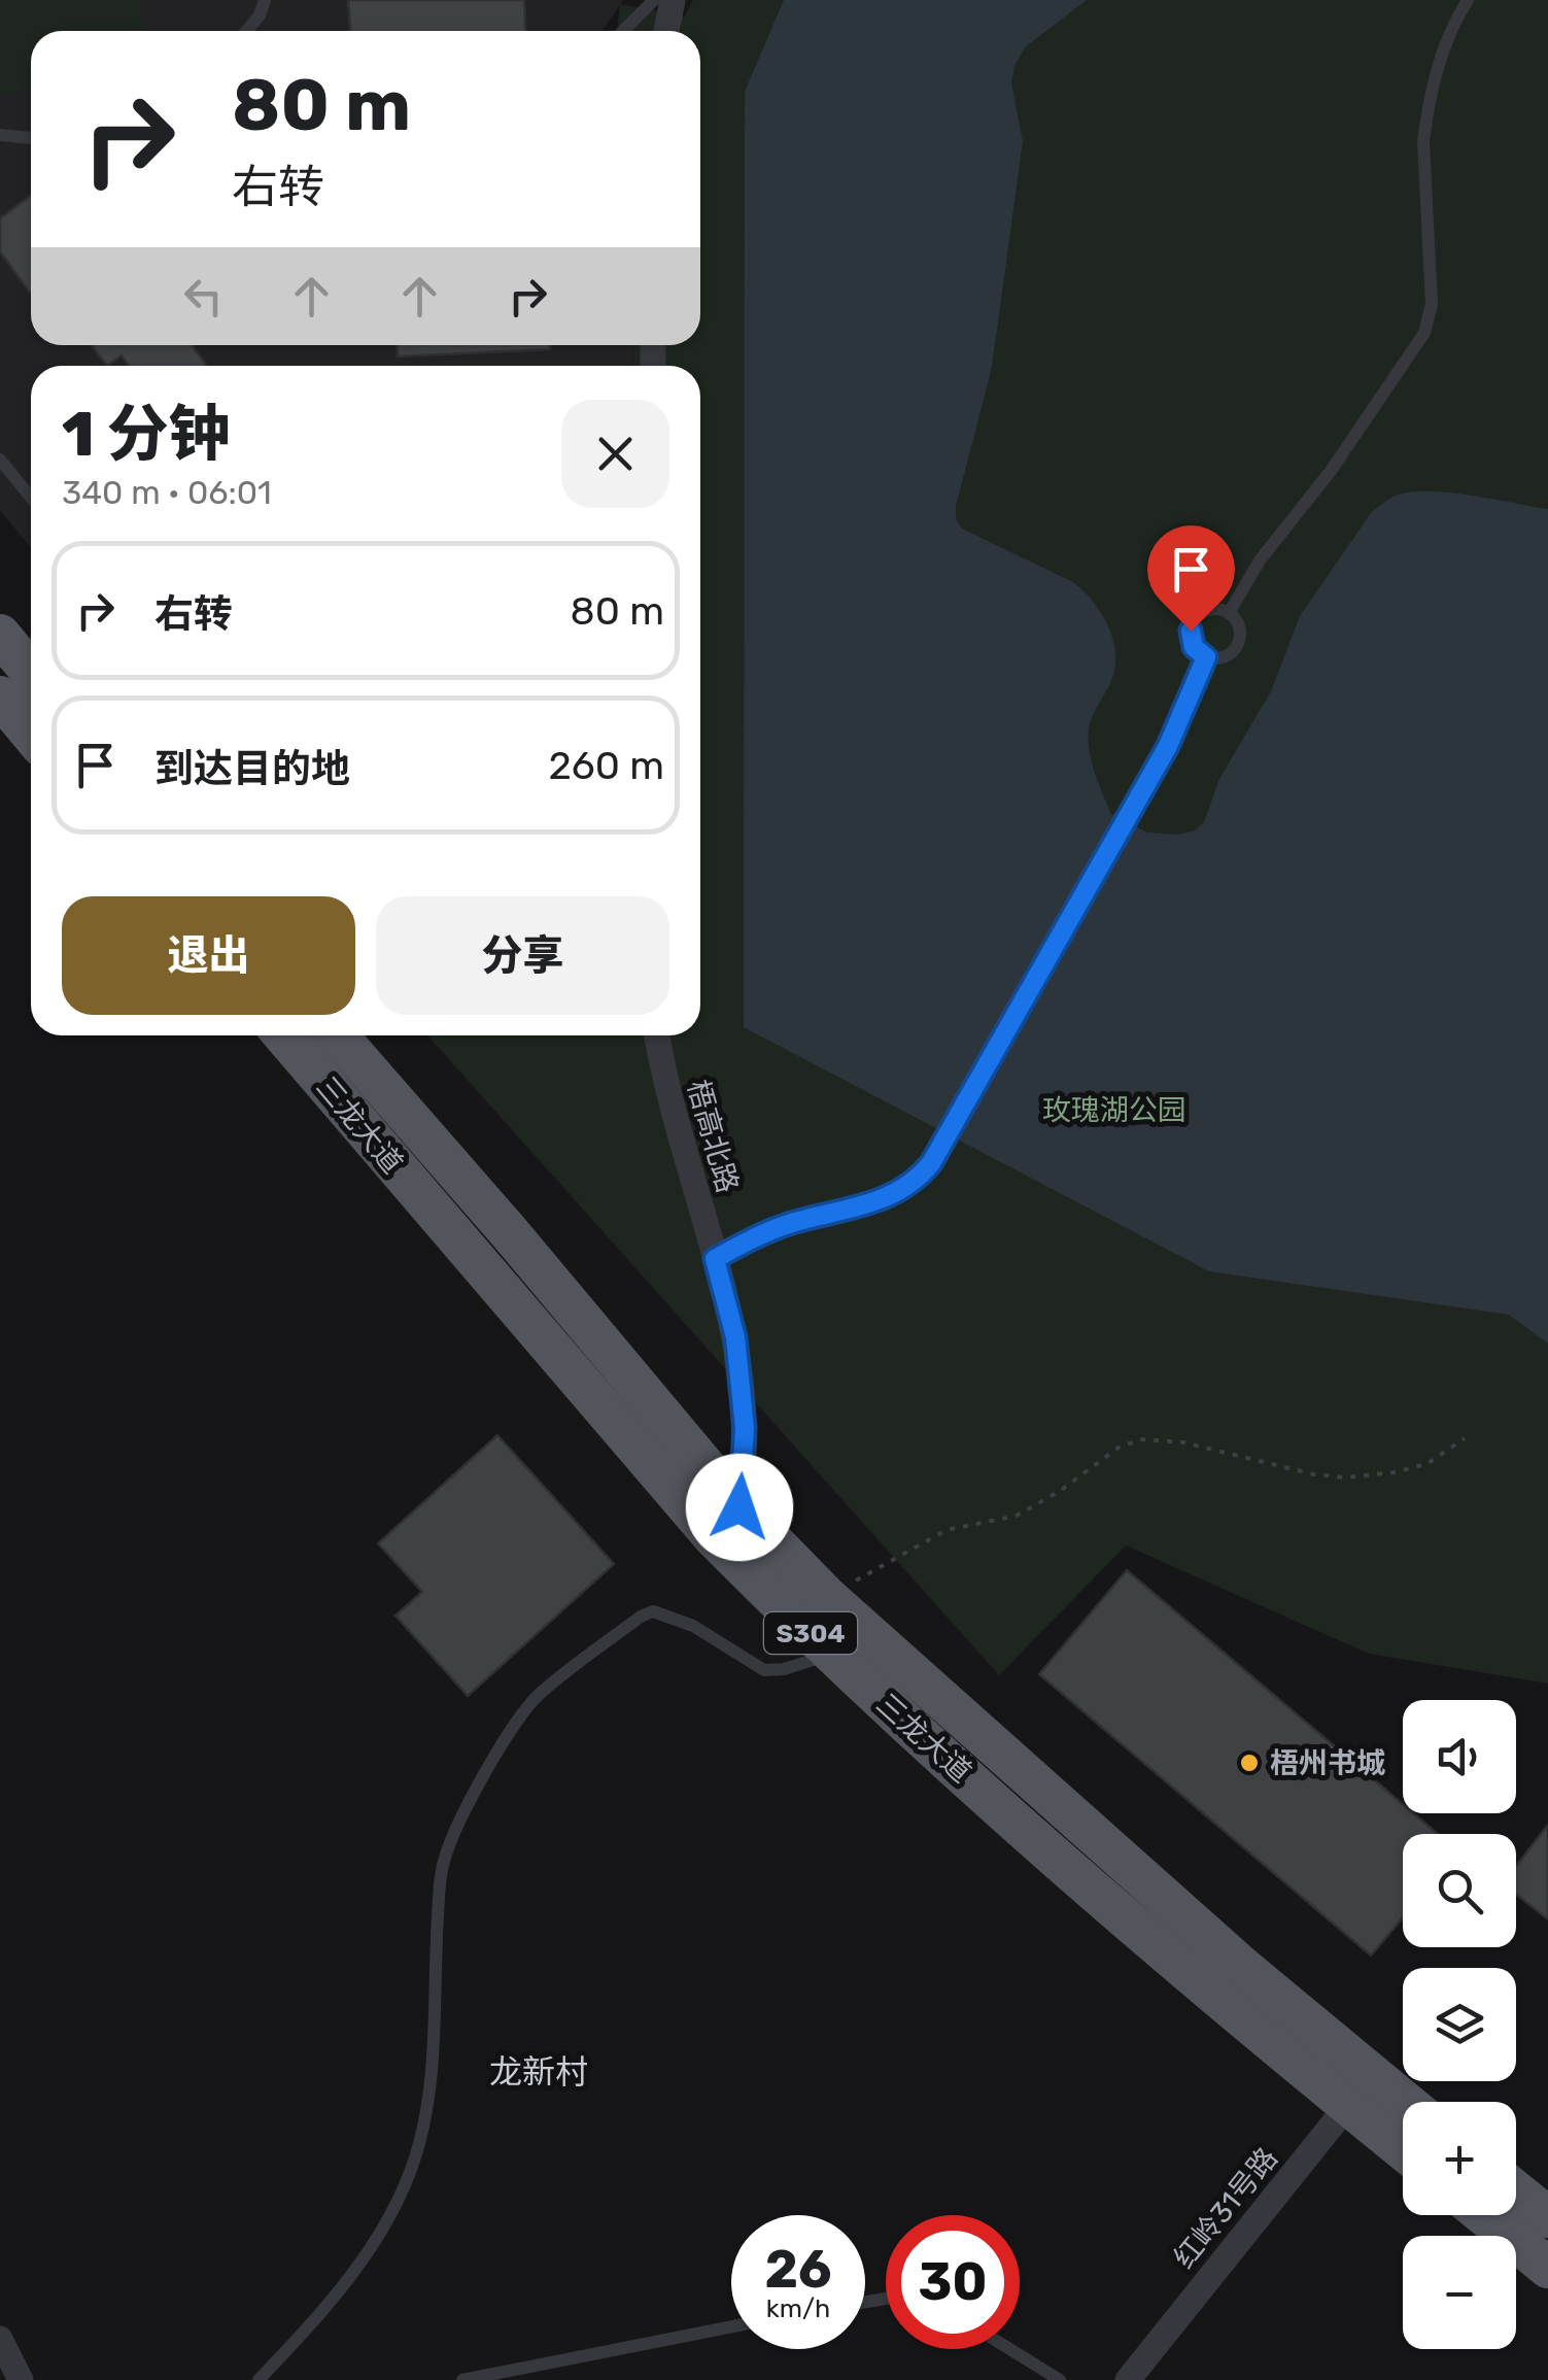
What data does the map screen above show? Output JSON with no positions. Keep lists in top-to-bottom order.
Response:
{
  "streets": {
    "main road": ["三龙大道", "S304"],
    "street": ["梧高北路", "红岭31号路"]
  },
  "crossings": [
    ["三龙大道", "梧高北路"],
    ["三龙大道", "红岭31号路"]
  ],
  "districts": ["龙新村"],
  "parks": ["玫瑰湖公园"],
  "places": ["梧州书城"],
  "page": {
    "turn": ["80 m", "右转"],
    "heading": ["1 分钟", "340 m · 06:01"],
    "list": [
      {
        "name": "右转",
        "value": "80 m"
      },
      {
        "name": "到达目的地",
        "value": "260 m"
      }
    ],
    "buttons": ["退出", "分享"],
    "map_buttons": ["+", "−"],
    "speed": "26 km/h",
    "limit": "30"
  }
}
